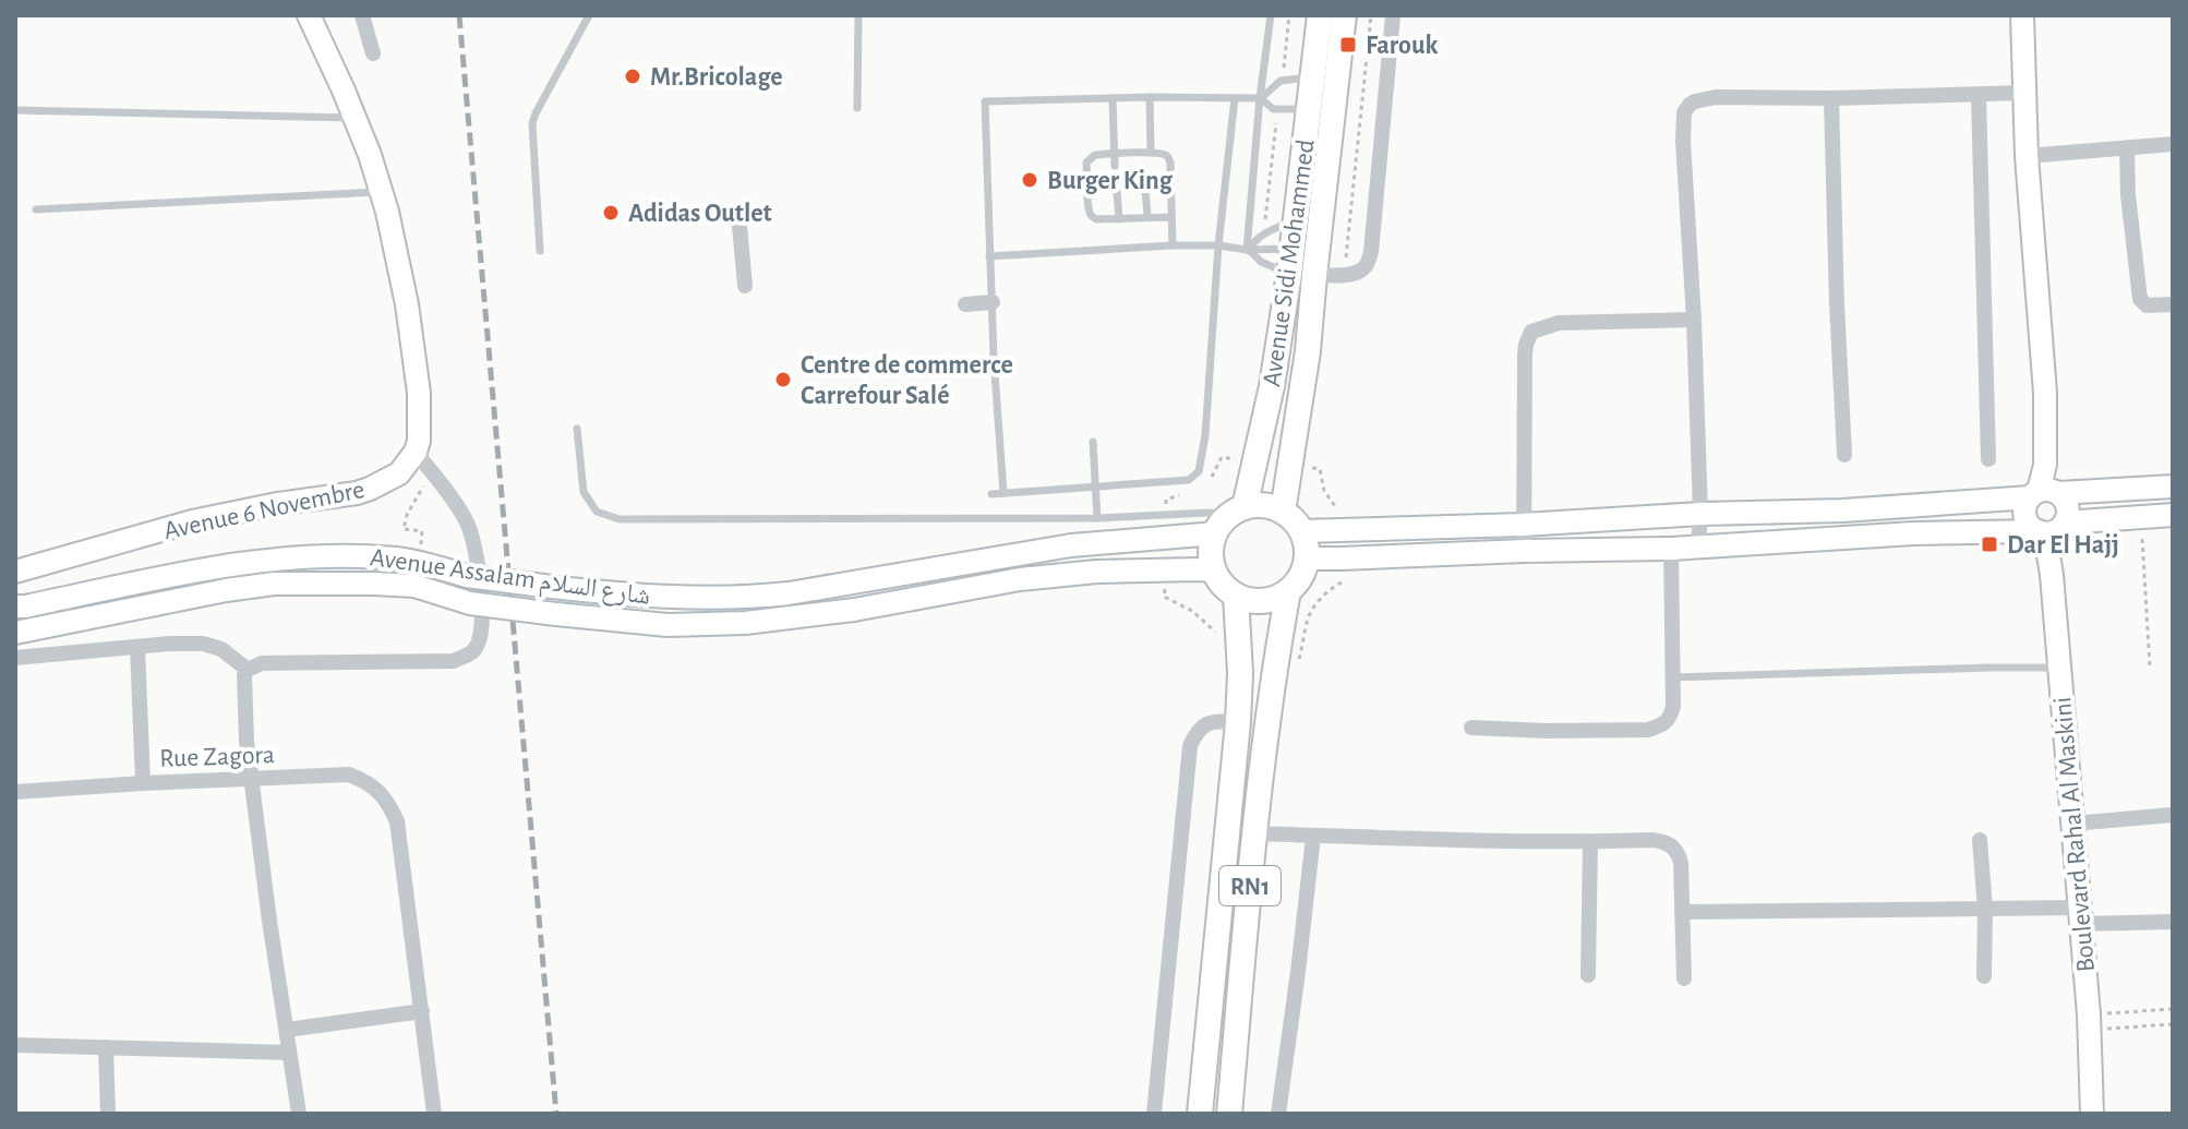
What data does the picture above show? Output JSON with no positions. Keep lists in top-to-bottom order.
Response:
{
  "streets": {
    "main road": ["Avenue Sidi Mohammed", "RN1"],
    "street": [
      "Avenue 6 Novembre",
      "Avenue Assalam شارع السلام",
      "Rue Zagora",
      "Boulevard Rahal Al Maskini"
    ]
  },
  "crossings": [
    ["Avenue Sidi Mohammed", "Avenue Assalam شارع السلام"],
    ["Avenue Sidi Mohammed", "RN1"],
    ["Avenue Assalam شارع السلام", "RN1"]
  ],
  "places": {
    "transit": ["Farouk", "Dar El Hajj"],
    "other": [
      "Mr.Bricolage",
      "Burger King",
      "Adidas Outlet",
      "Centre de commerce Carrefour Salé"
    ]
  }
}
